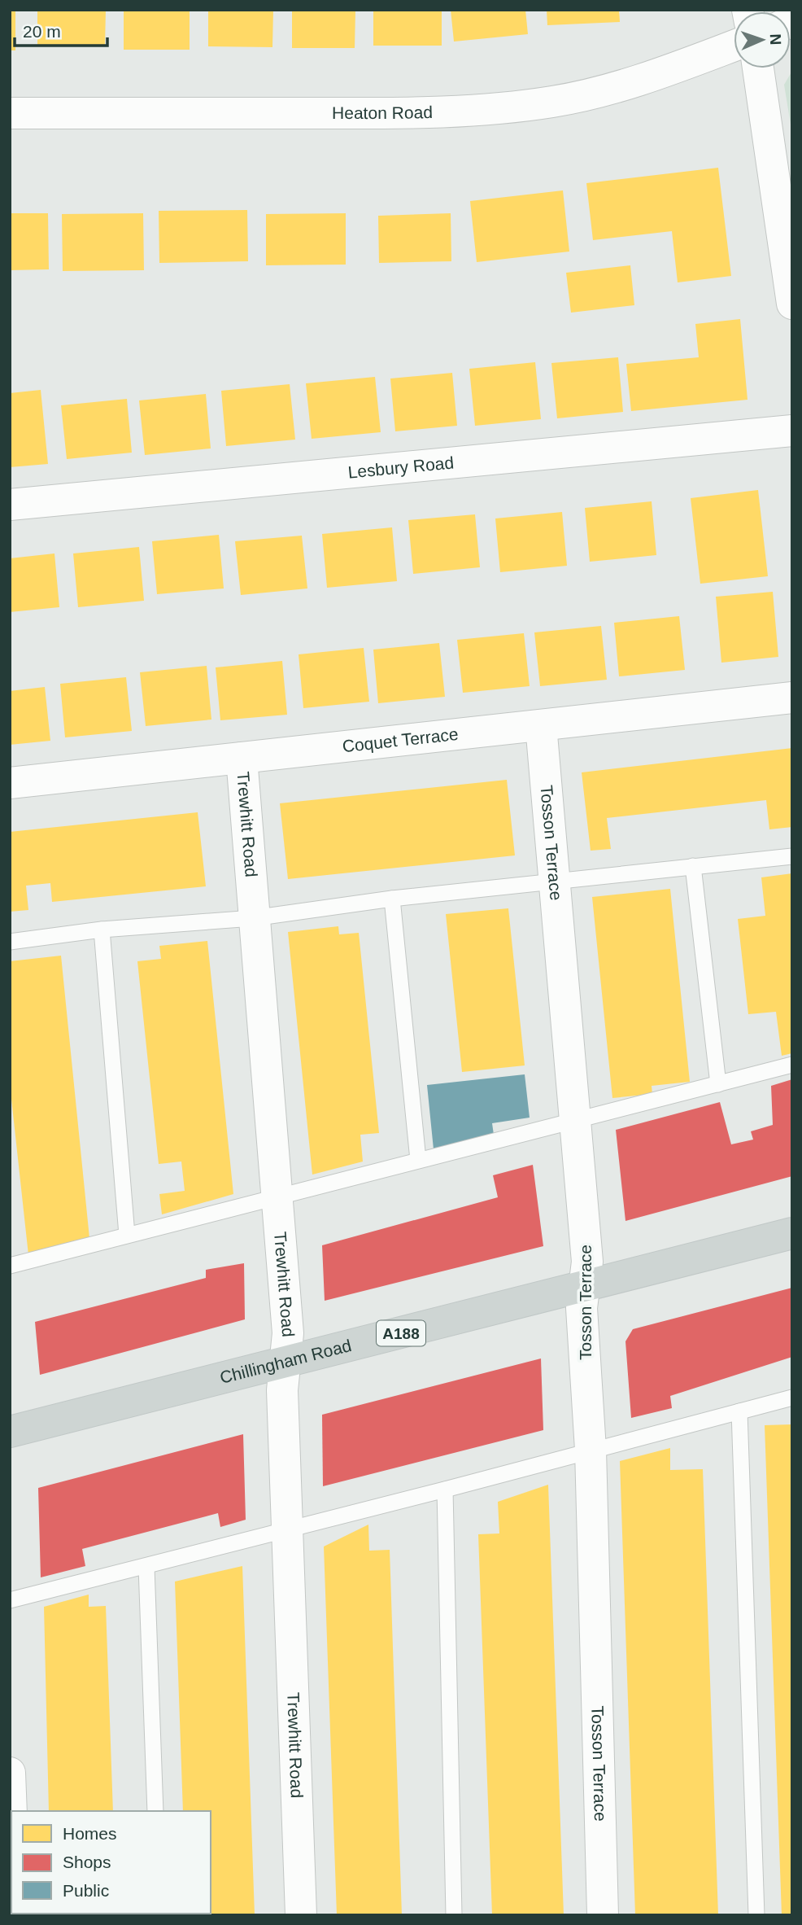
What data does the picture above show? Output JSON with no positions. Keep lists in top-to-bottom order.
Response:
{
  "streets": {
    "main road": ["A188", "Chillingham Road"],
    "street": [
      "Heaton Road",
      "Lesbury Road",
      "Coquet Terrace",
      "Trewhitt Road",
      "Tosson Terrace"
    ]
  },
  "crossings": [
    ["Coquet Terrace", "Trewhitt Road"],
    ["Coquet Terrace", "Tosson Terrace"],
    ["Trewhitt Road", "Chillingham Road"],
    ["Tosson Terrace", "Chillingham Road"]
  ],
  "legend": ["Homes", "Shops", "Public"],
  "scale_bar": "20 m",
  "north": "right"
}
